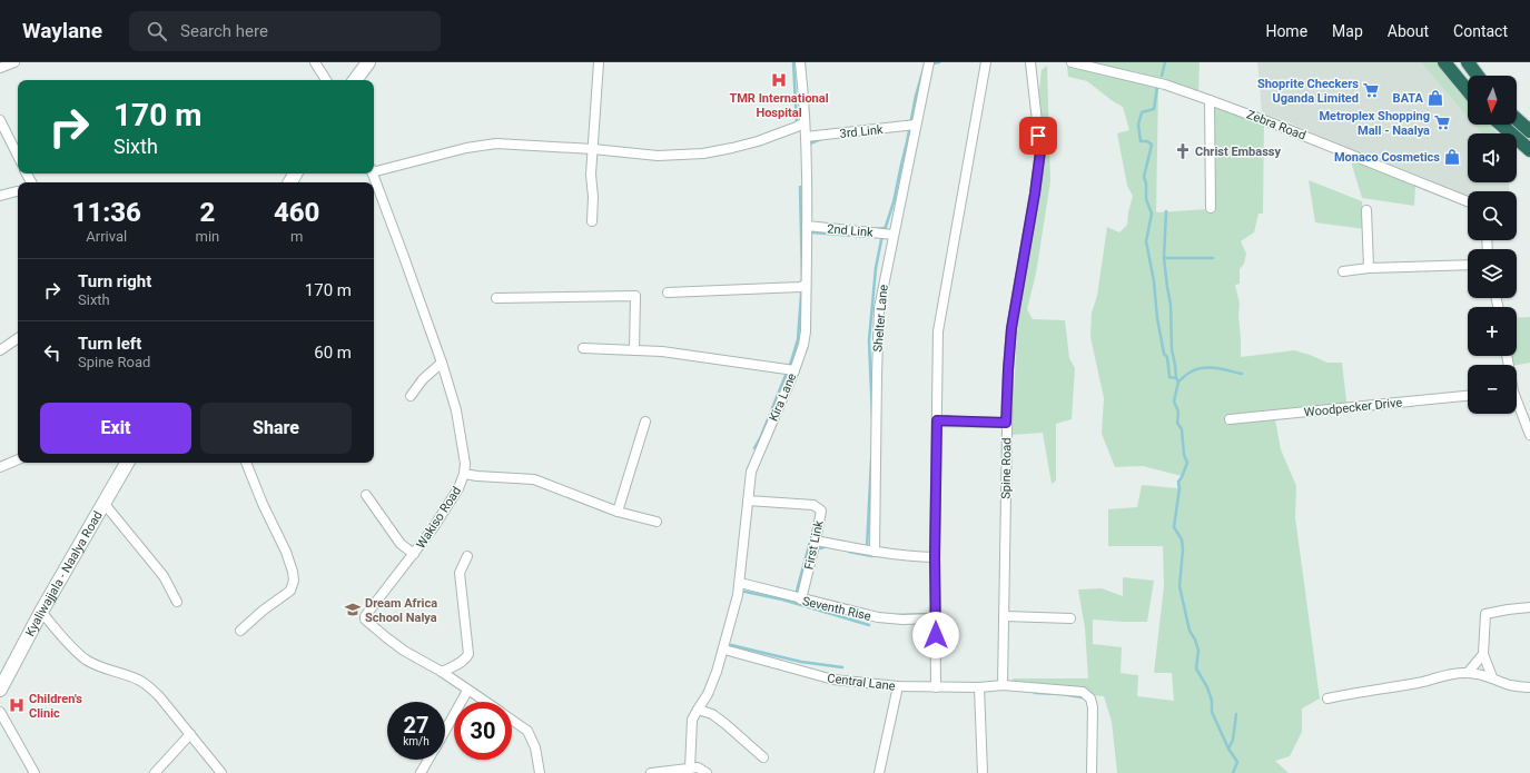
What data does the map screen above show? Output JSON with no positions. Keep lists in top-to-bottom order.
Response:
{
  "streets": {
    "main road": ["Kyaliwajjala - Naalya Road"],
    "street": [
      "Zebra Road",
      "3rd Link",
      "2nd Link",
      "Shelter Lane",
      "Kira Lane",
      "Woodpecker Drive",
      "Spine Road",
      "Wakiso Road",
      "First Link",
      "Seventh Rise",
      "Central Lane"
    ]
  },
  "crossings": [
    ["3rd Link", "Shelter Lane"],
    ["3rd Link", "Kira Lane"],
    ["2nd Link", "Shelter Lane"],
    ["2nd Link", "Kira Lane"],
    ["Kira Lane", "First Link"],
    ["Kira Lane", "Seventh Rise"],
    ["Kira Lane", "Central Lane"],
    ["Spine Road", "Central Lane"],
    ["First Link", "Seventh Rise"]
  ],
  "places": {
    "hospital": ["TMR International Hospital", "Children's Clinic"],
    "supermarket": ["Shoprite Checkers Uganda Limited", "Metroplex Shopping Mall - Naalya"],
    "shop": ["BATA", "Monaco Cosmetics"],
    "church": ["Christ Embassy"],
    "school or university": ["Dream Africa School Nalya"]
  },
  "north": "bottom",
  "page": {
    "header": "Waylane",
    "search": "Search here",
    "nav": [
      "Home",
      "Map",
      "About",
      "Contact"
    ],
    "map_buttons": ["+", "−"],
    "turn": ["170 m", "Sixth"],
    "eta": [
      "11:36",
      "Arrival",
      "2",
      "min",
      "460",
      "m"
    ],
    "list": [
      {
        "name": "Turn right",
        "note": "Sixth",
        "value": "170 m"
      },
      {
        "name": "Turn left",
        "note": "Spine Road",
        "value": "60 m"
      }
    ],
    "buttons": ["Exit", "Share"],
    "speed": "27 km/h",
    "limit": "30"
  }
}
